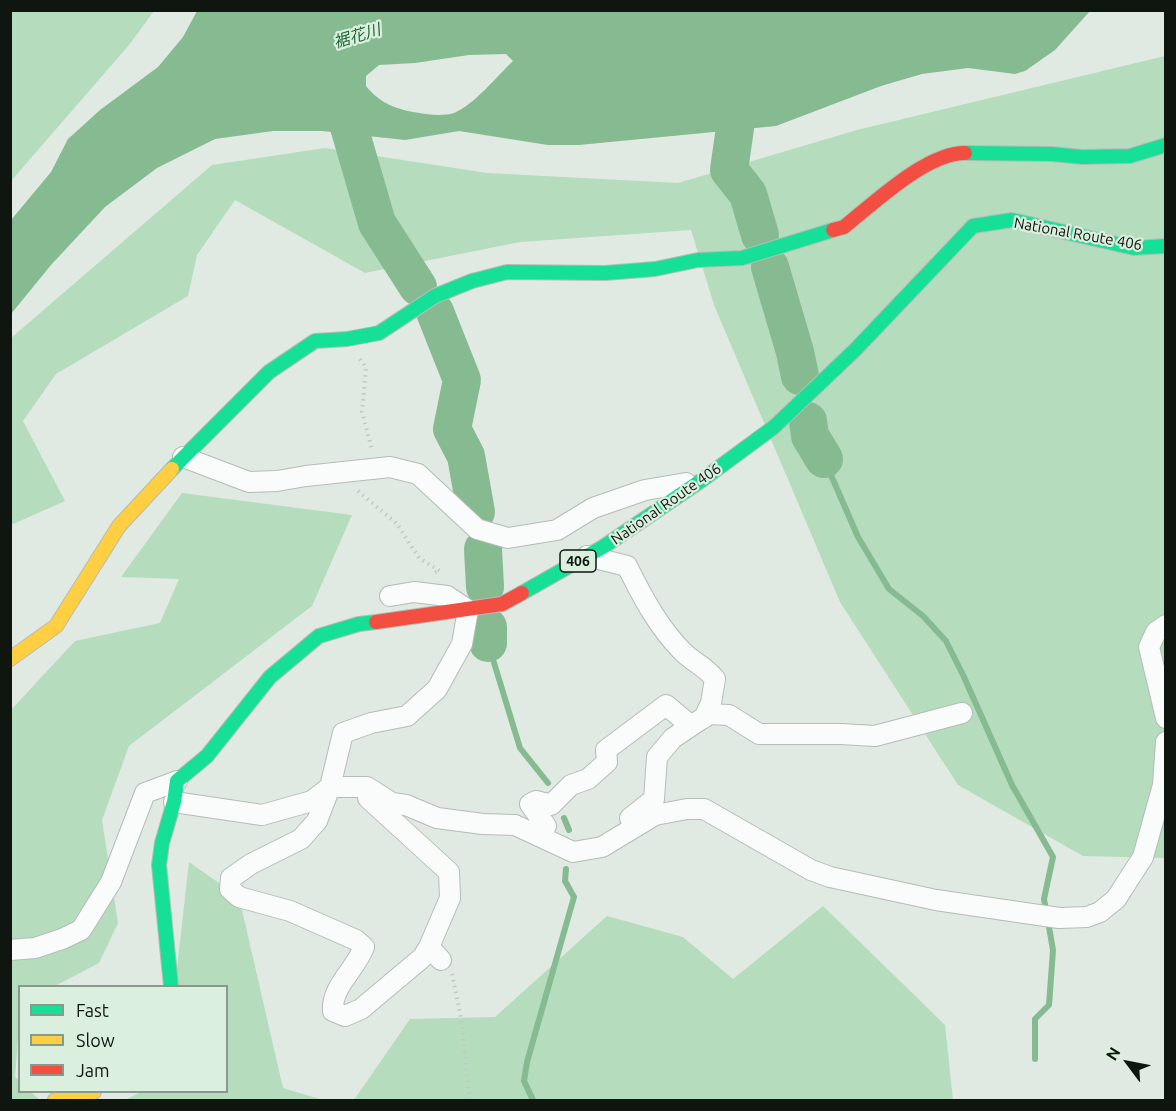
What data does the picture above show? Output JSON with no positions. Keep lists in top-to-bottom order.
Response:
{
  "streets": {
    "main road": ["National Route 406", "406"]
  },
  "water": ["裾花川"],
  "legend": ["Fast", "Slow", "Jam"],
  "north": "top left"
}
